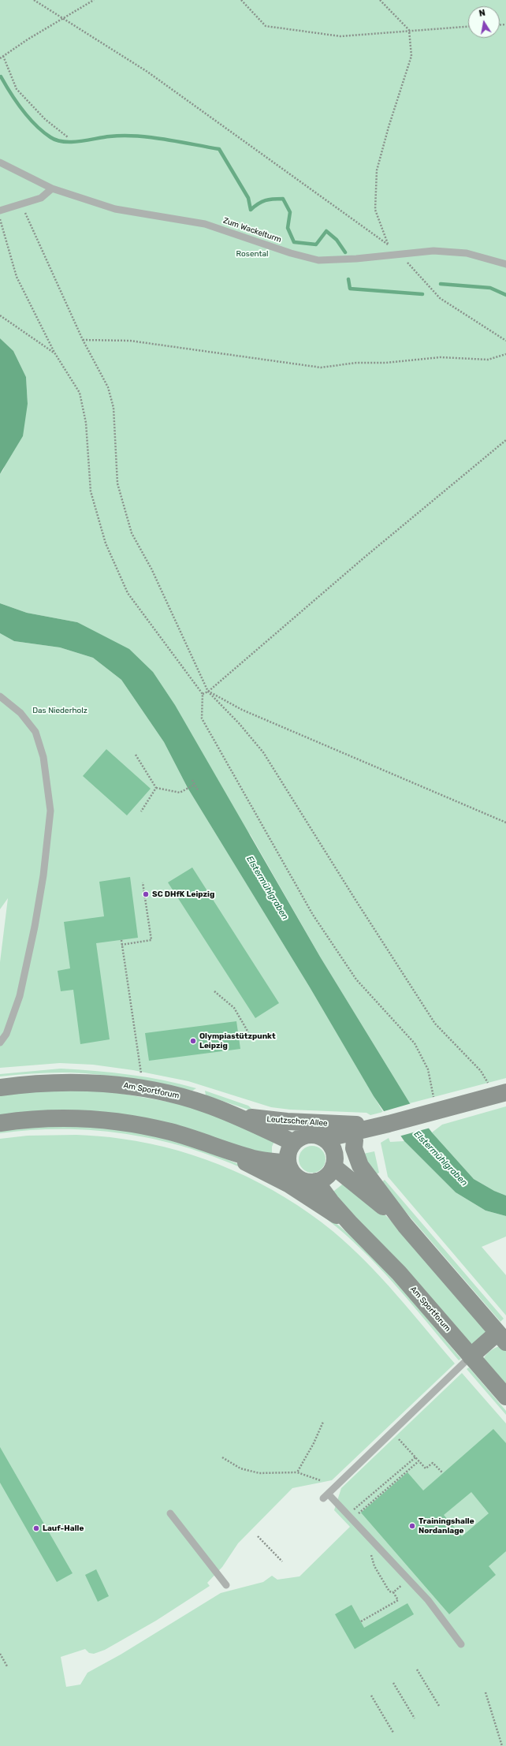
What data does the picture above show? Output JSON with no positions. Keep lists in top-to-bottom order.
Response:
{
  "streets": {
    "main road": ["Am Sportforum", "Leutzscher Allee"],
    "lane": ["Zum Wackelturm"]
  },
  "crossings": [
    ["Am Sportforum", "Leutzscher Allee"]
  ],
  "water": ["Elstermühlgraben"],
  "parks": ["Rosental", "Das Niederholz"],
  "places": [
    "SC DHfK Leipzig",
    "Olympiastützpunkt Leipzig",
    "Trainingshalle Nordanlage",
    "Lauf-Halle"
  ],
  "north": "top"
}
